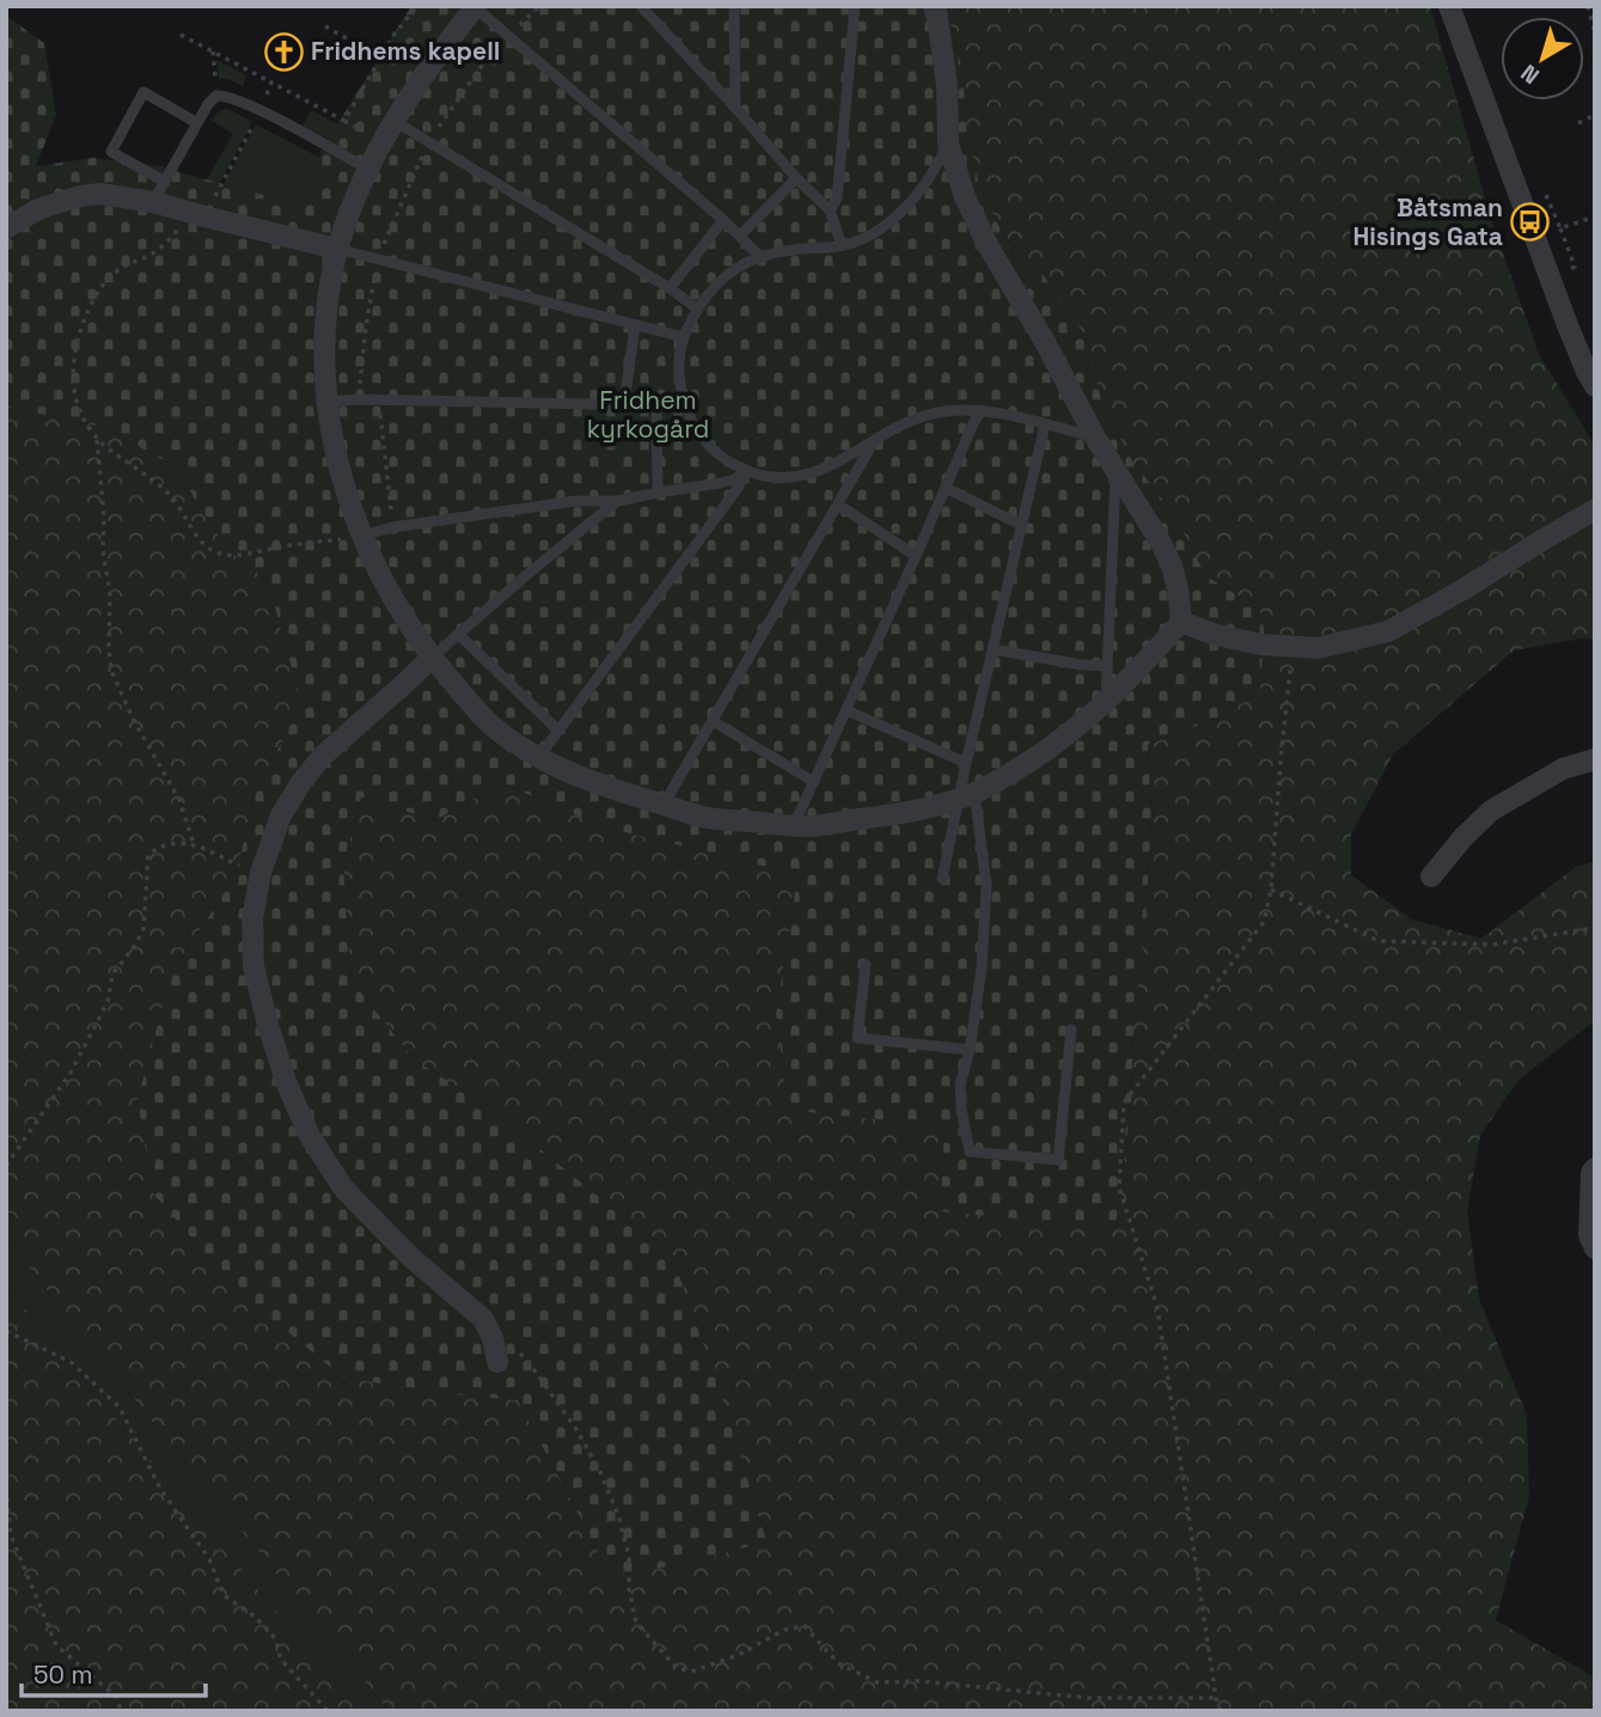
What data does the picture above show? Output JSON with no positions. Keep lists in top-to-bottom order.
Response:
{
  "parks": ["Fridhem kyrkogård"],
  "places": {
    "church": ["Fridhems kapell"],
    "bus stop": ["Båtsman Hisings Gata"]
  },
  "scale_bar": "50 m",
  "north": "bottom left"
}
